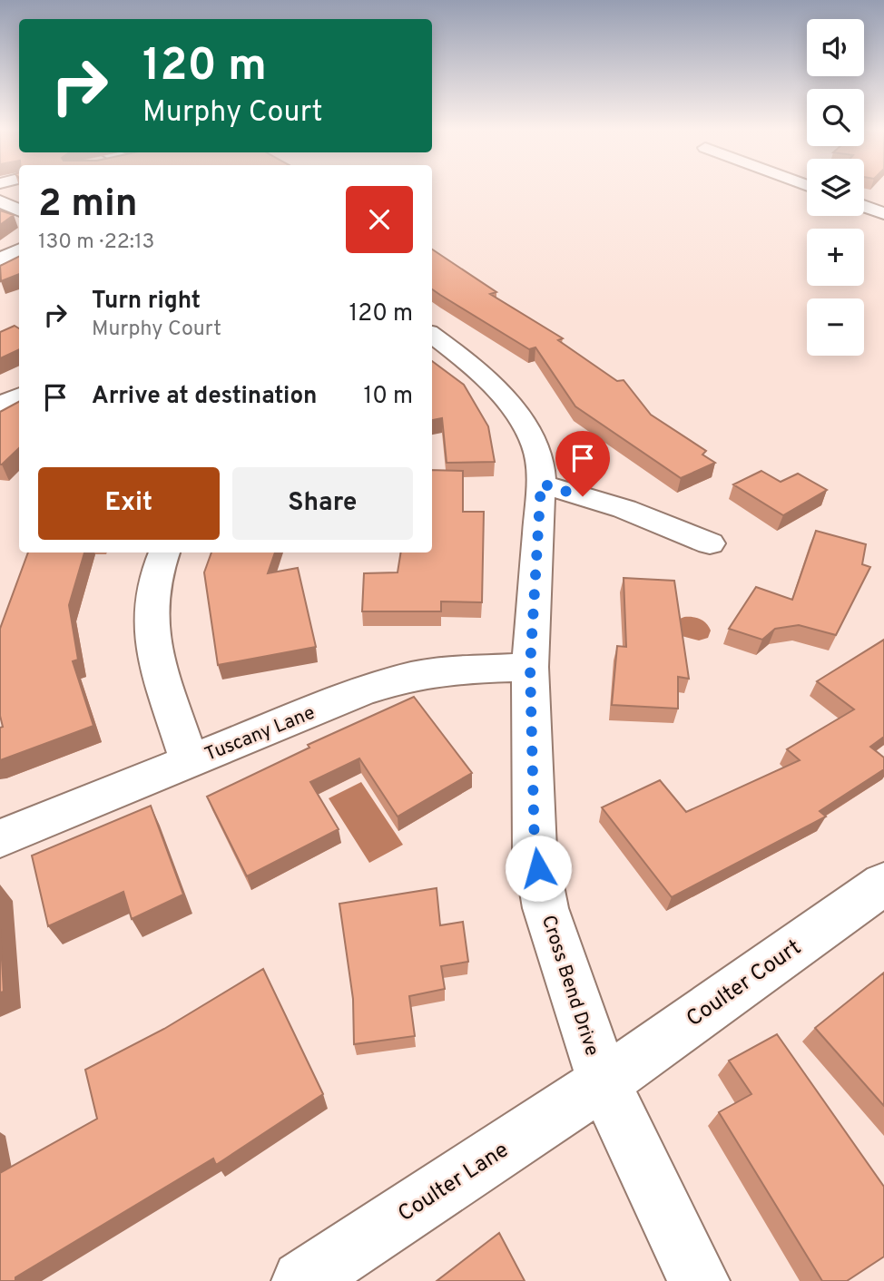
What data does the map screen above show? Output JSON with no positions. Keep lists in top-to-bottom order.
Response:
{
  "streets": {
    "street": [
      "Tuscany Lane",
      "Coulter Court",
      "Cross Bend Drive",
      "Coulter Lane"
    ]
  },
  "crossings": [
    ["Tuscany Lane", "Cross Bend Drive"],
    ["Coulter Court", "Cross Bend Drive"],
    ["Coulter Court", "Coulter Lane"],
    ["Cross Bend Drive", "Coulter Lane"]
  ],
  "page": {
    "map_buttons": ["+", "−"],
    "turn": ["120 m", "Murphy Court"],
    "heading": ["2 min", "130 m · 22:13"],
    "list": [
      {
        "name": "Turn right",
        "note": "Murphy Court",
        "value": "120 m"
      },
      {
        "name": "Arrive at destination",
        "value": "10 m"
      }
    ],
    "buttons": ["Exit", "Share"]
  }
}
